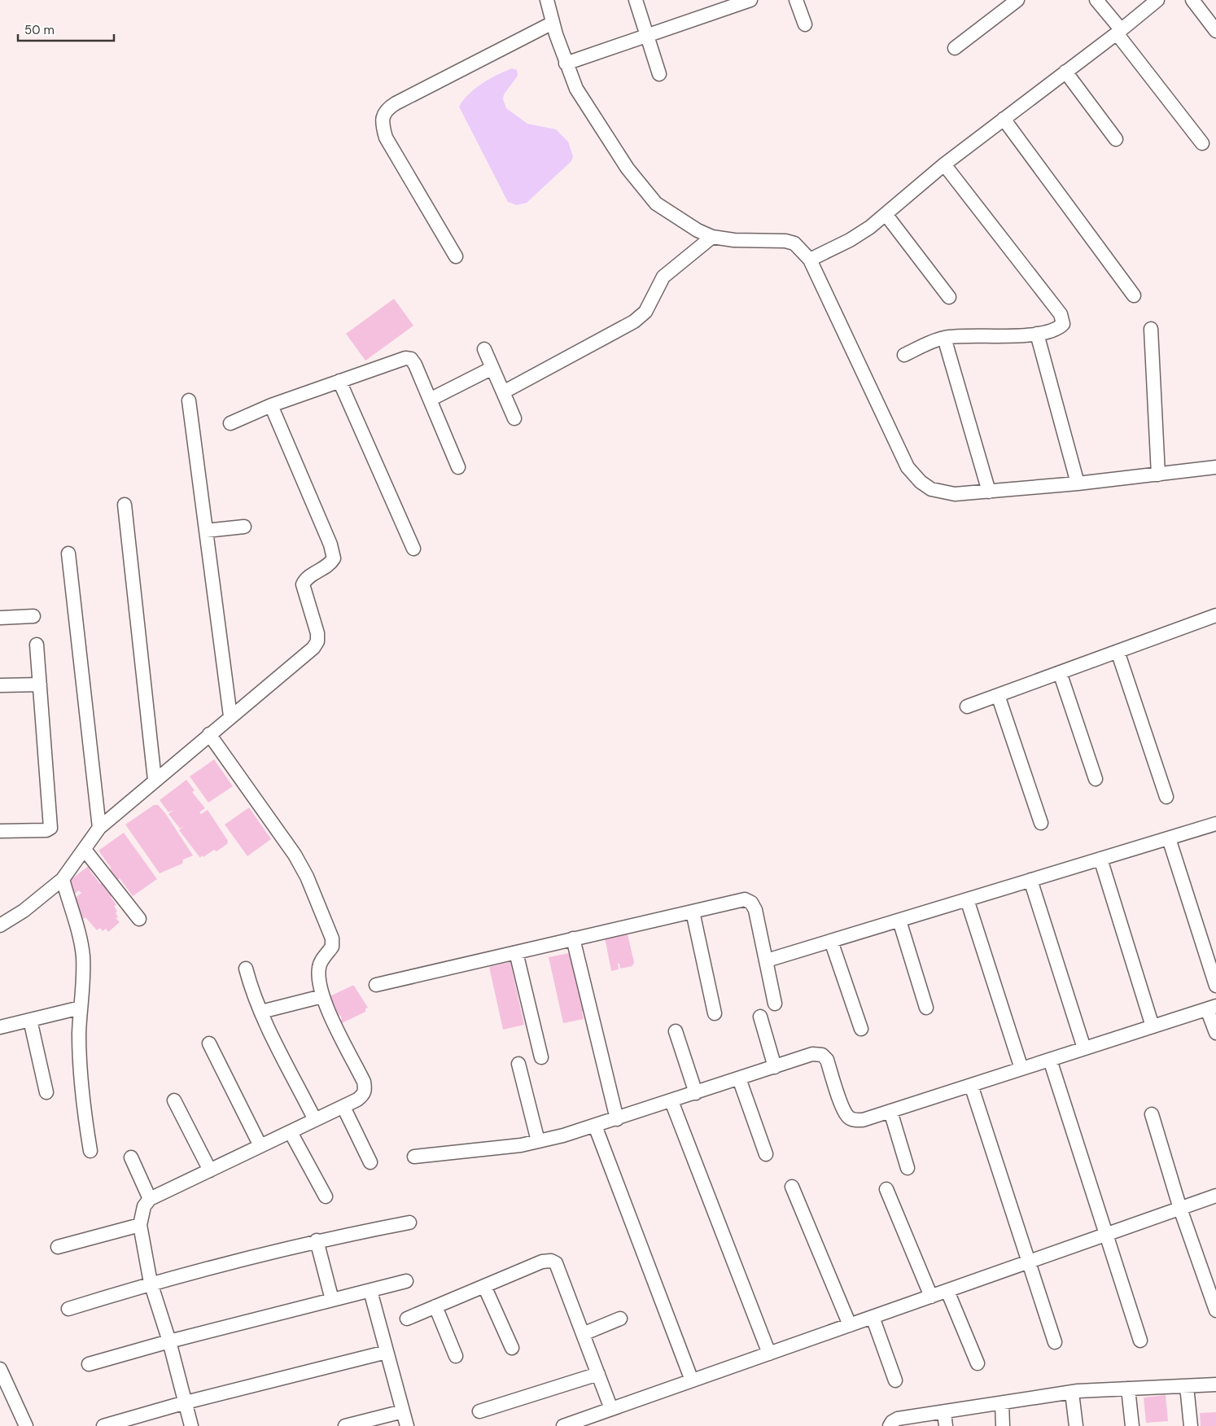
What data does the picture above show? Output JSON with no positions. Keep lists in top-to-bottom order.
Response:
{
  "scale_bar": "50 m"
}
